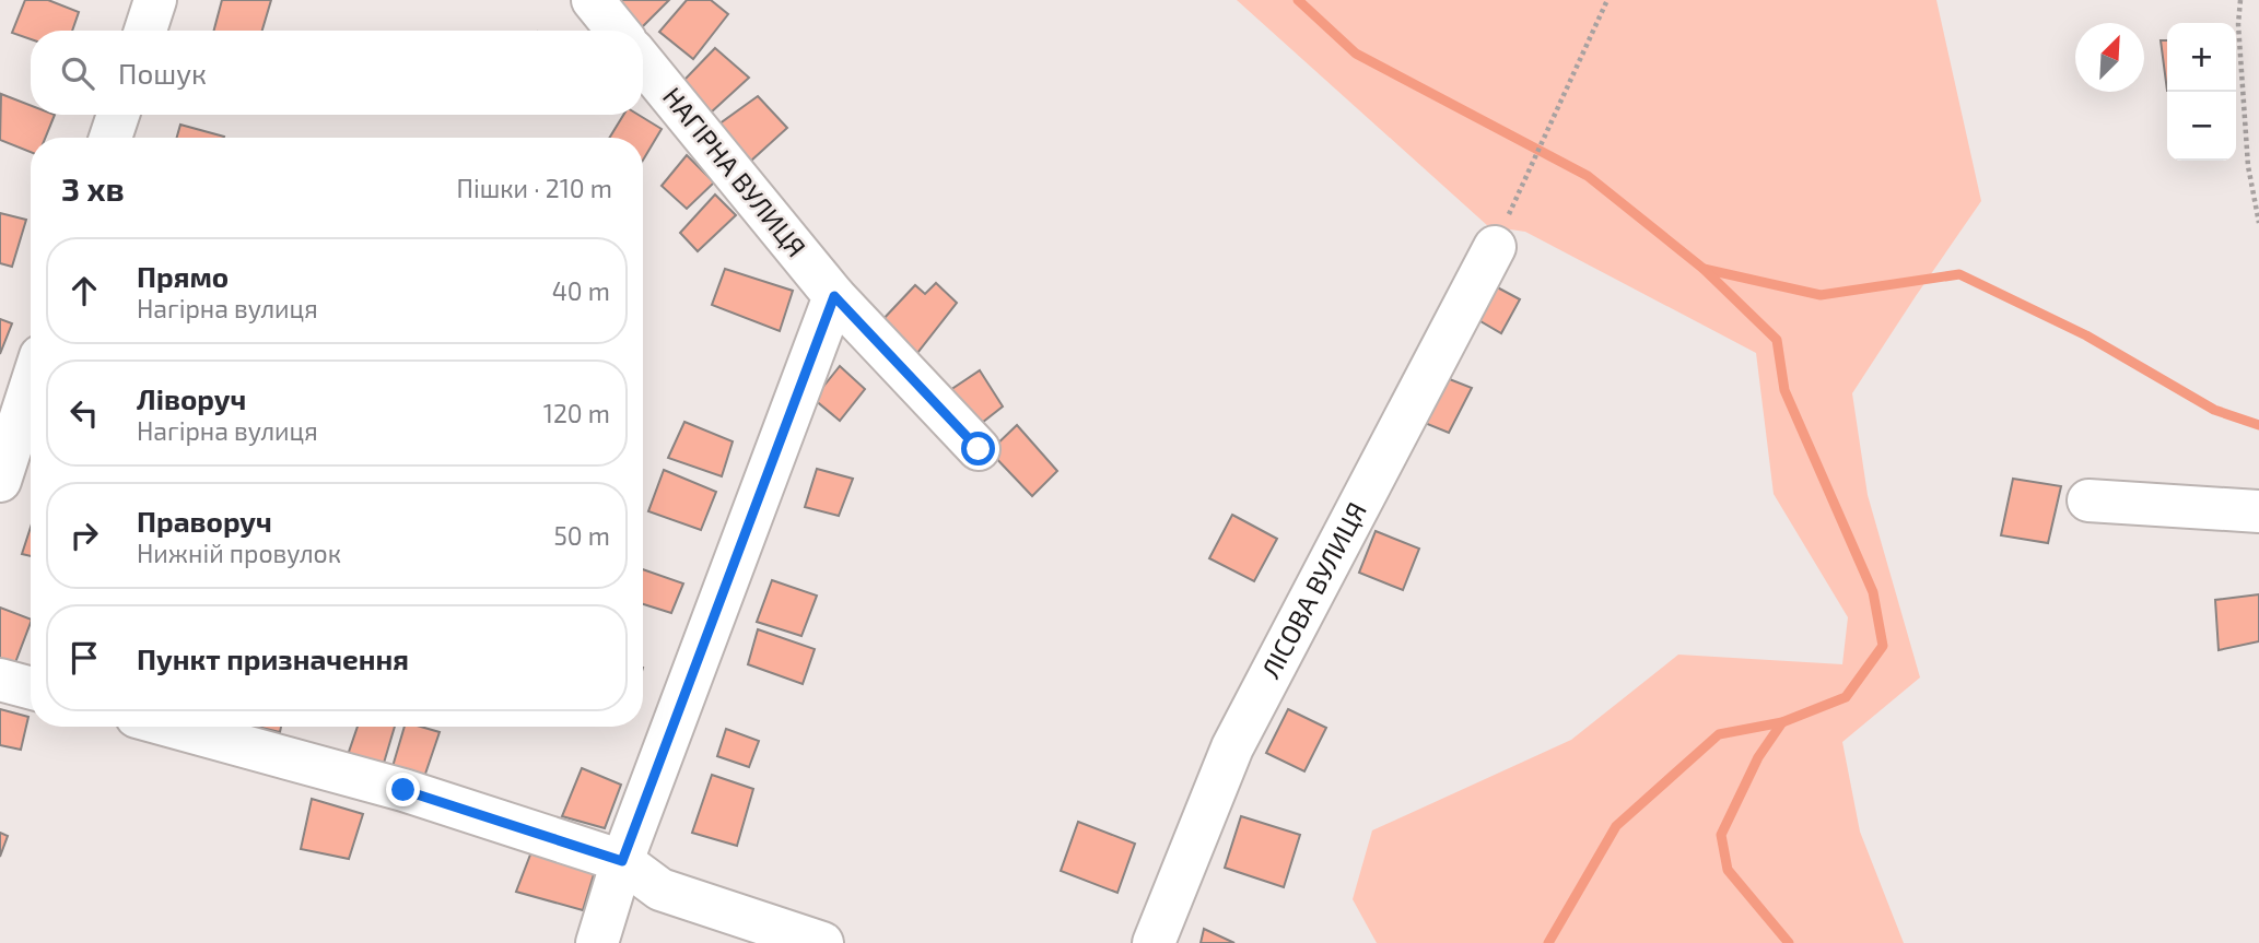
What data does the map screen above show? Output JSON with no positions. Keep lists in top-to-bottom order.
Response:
{
  "streets": {
    "street": ["НАГІРНА ВУЛИЦЯ", "ЛІСОВА ВУЛИЦЯ"]
  },
  "north": "top right",
  "page": {
    "map_buttons": ["+", "−"],
    "search": "Пошук",
    "heading": ["3 хв", "Пішки · 210 m"],
    "list": [
      ["Прямо", "Нагірна вулиця", "40 m"],
      ["Ліворуч", "Нагірна вулиця", "120 m"],
      ["Праворуч", "Нижній провулок", "50 m"],
      "Пункт призначення"
    ]
  }
}
